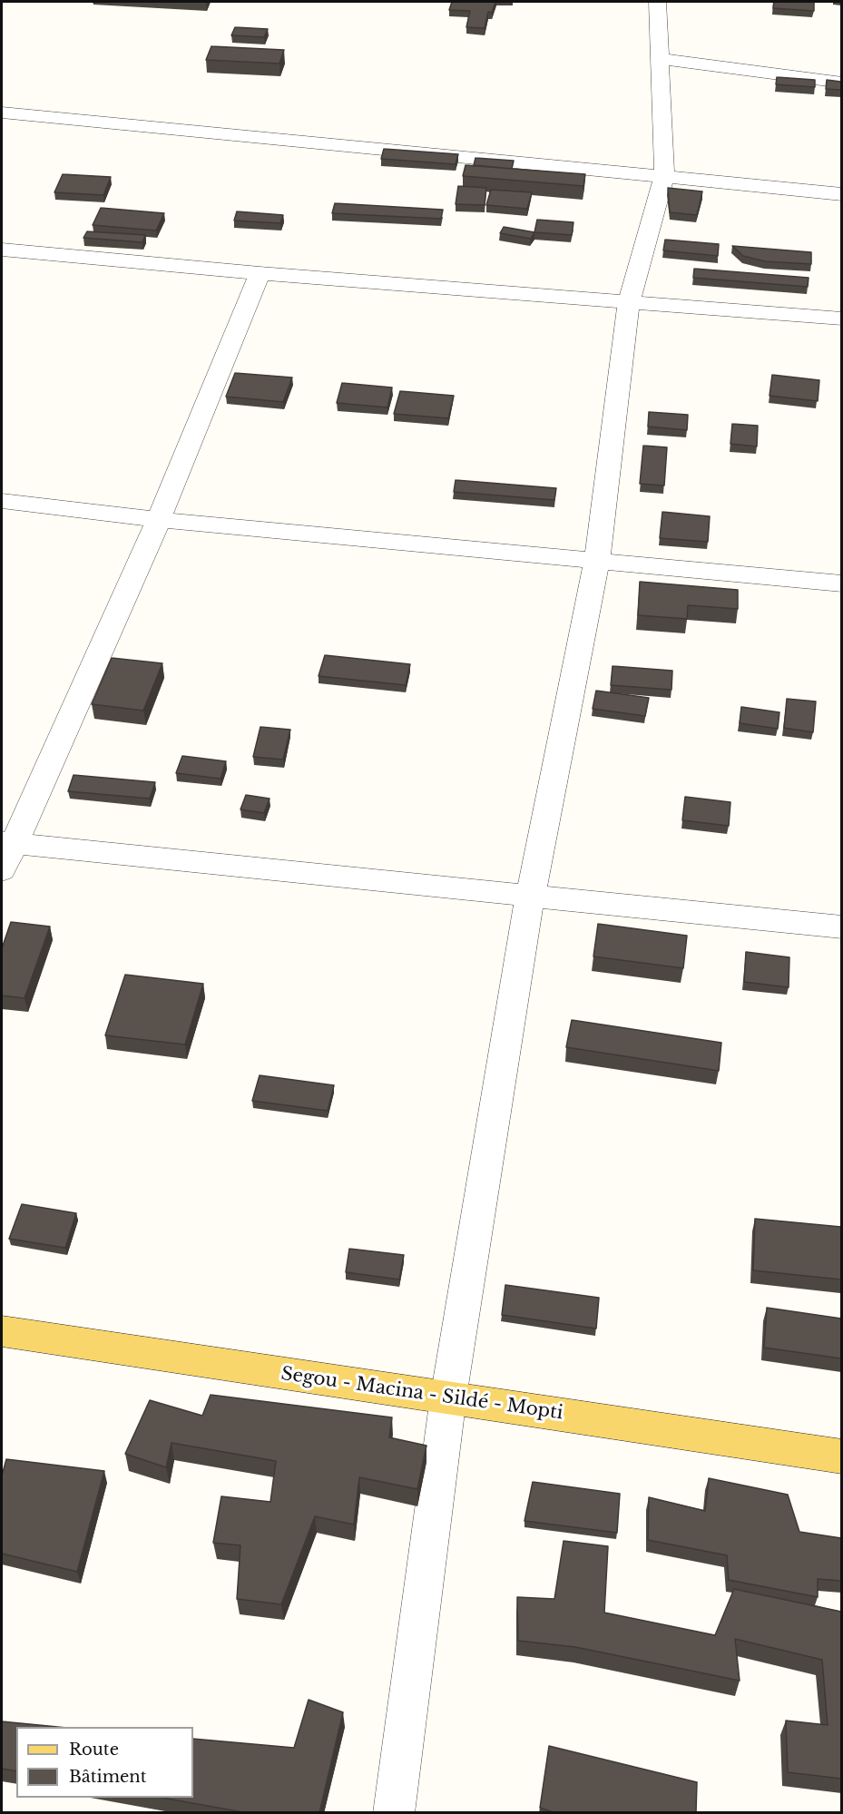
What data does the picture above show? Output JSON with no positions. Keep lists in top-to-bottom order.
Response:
{
  "streets": {
    "main road": ["Segou - Macina - Sildé - Mopti"]
  },
  "legend": ["Route", "Bâtiment"]
}
